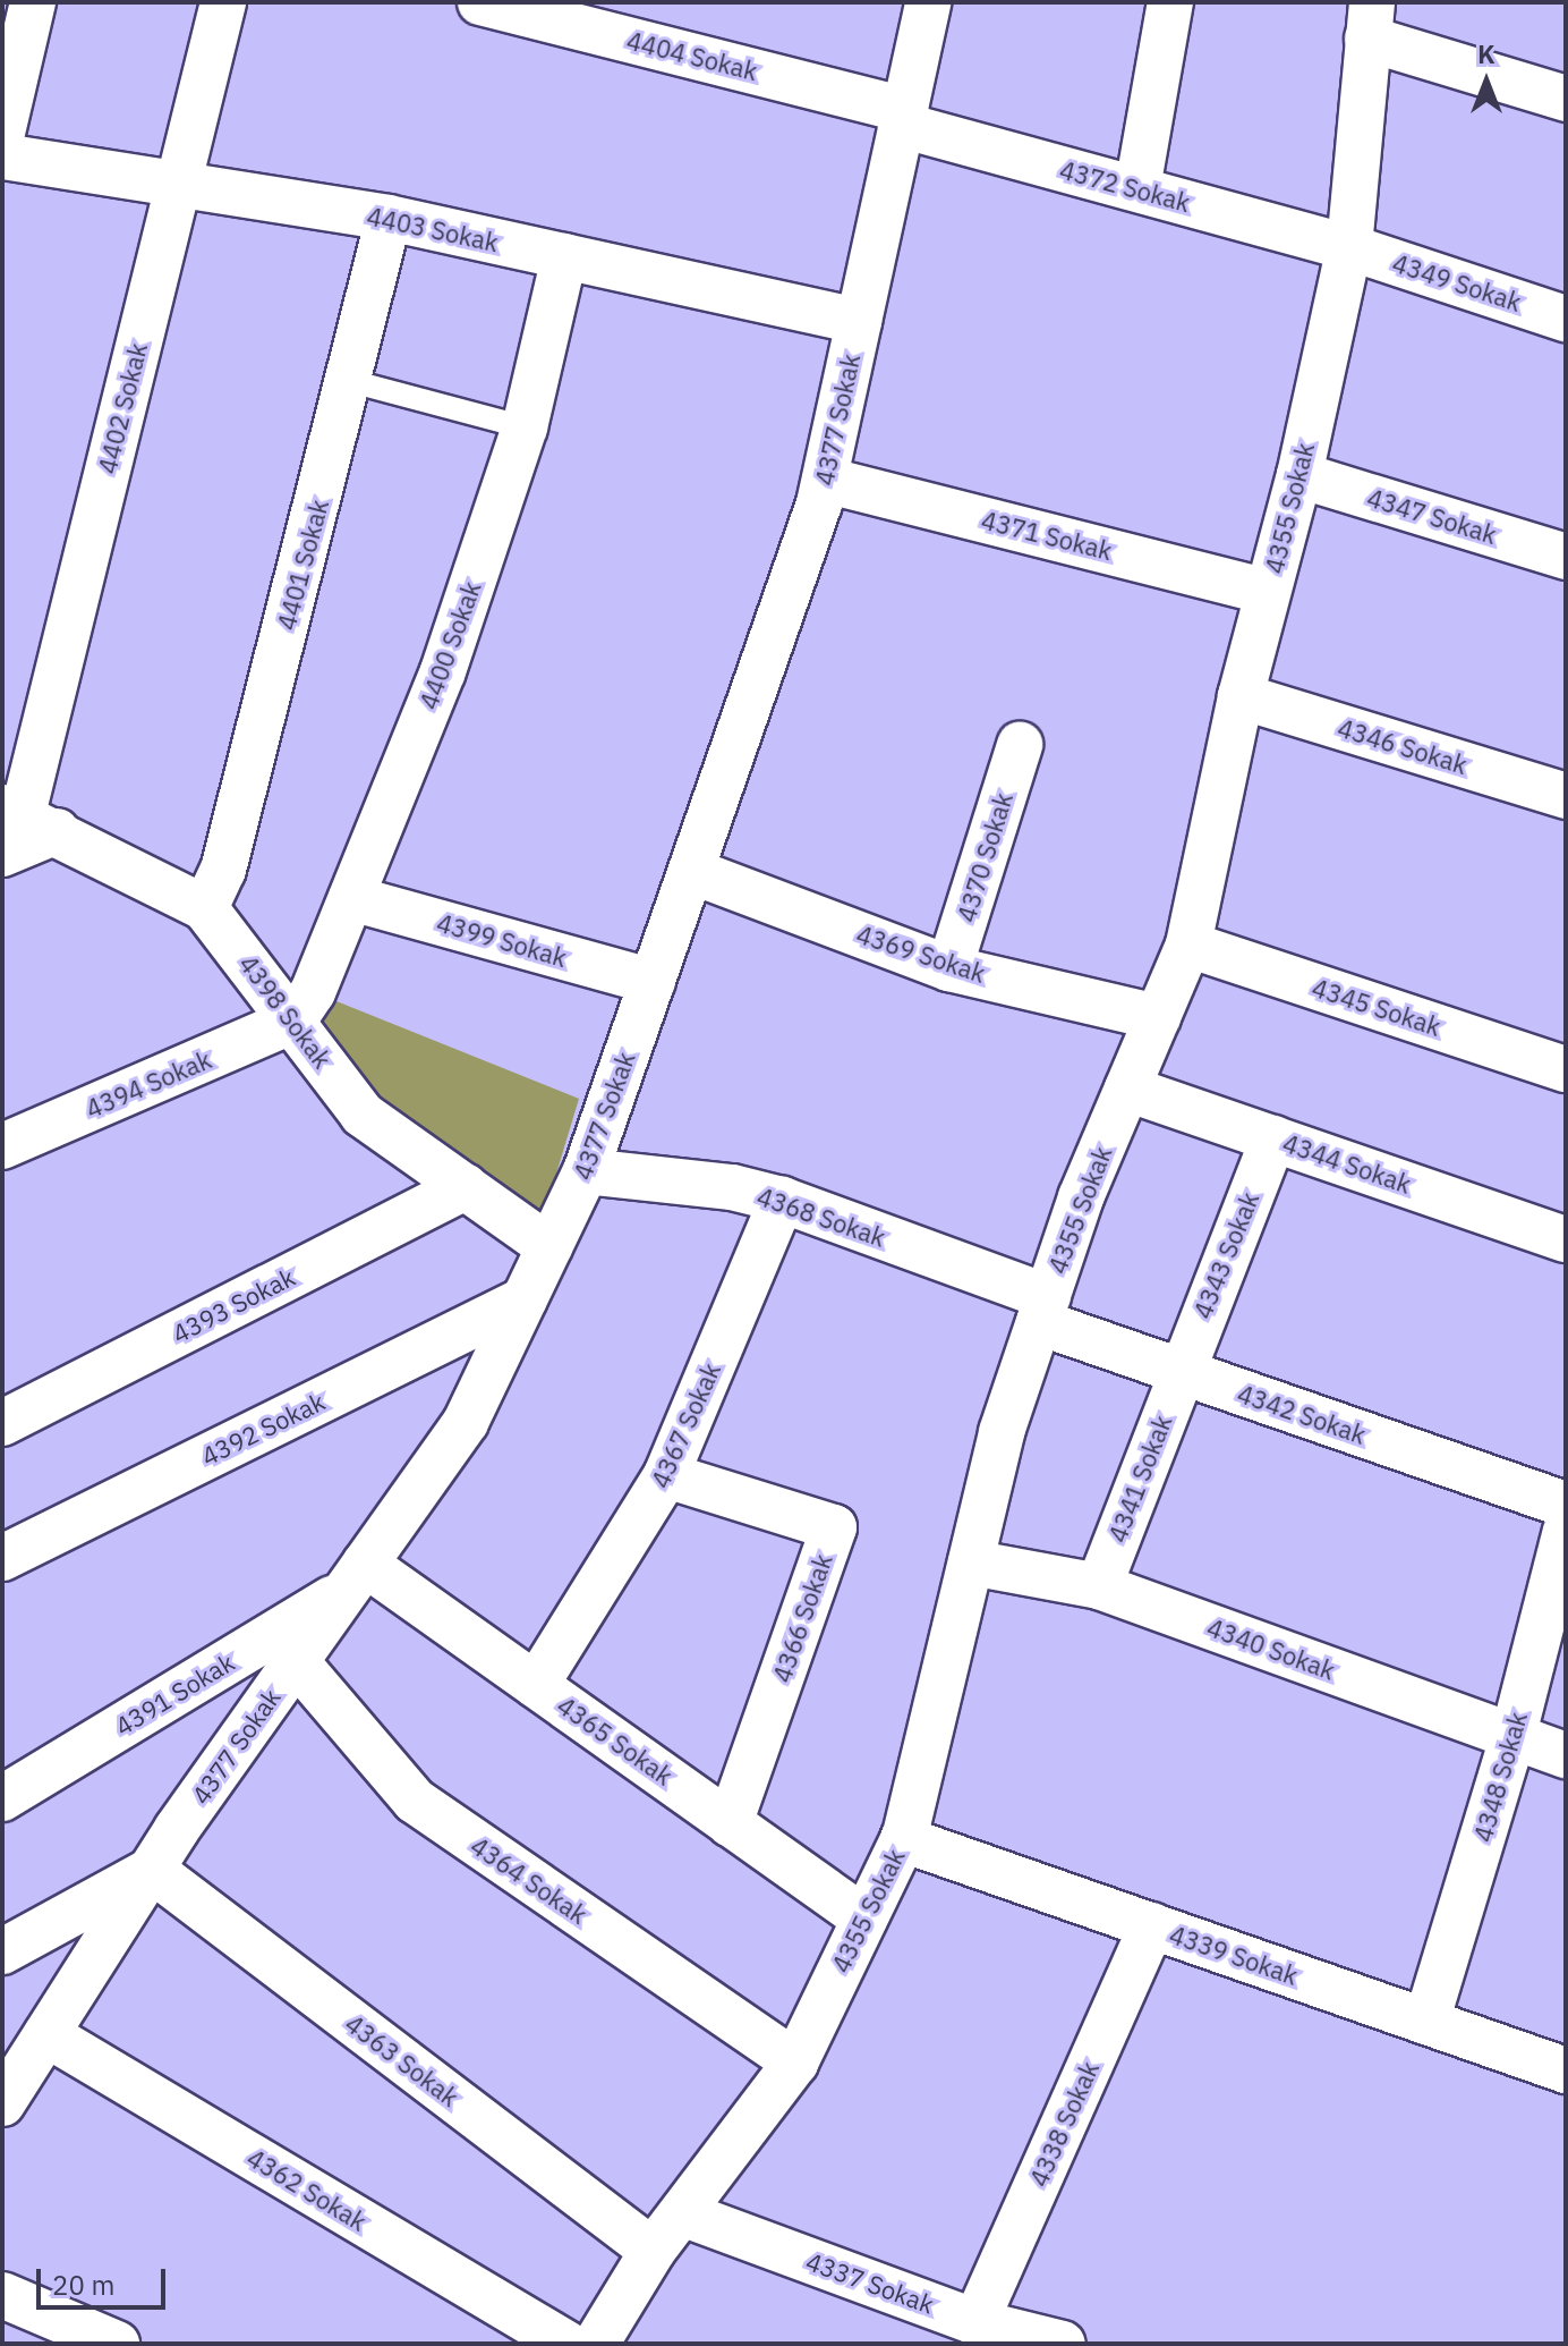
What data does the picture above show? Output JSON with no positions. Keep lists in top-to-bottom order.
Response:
{
  "streets": {
    "street": [
      "4404 Sokak",
      "4372 Sokak",
      "4403 Sokak",
      "4349 Sokak",
      "4402 Sokak",
      "4377 Sokak",
      "4355 Sokak",
      "4347 Sokak",
      "4371 Sokak",
      "4401 Sokak",
      "4400 Sokak",
      "4346 Sokak",
      "4370 Sokak",
      "4399 Sokak",
      "4369 Sokak",
      "4345 Sokak",
      "4398 Sokak",
      "4394 Sokak",
      "4344 Sokak",
      "4368 Sokak",
      "4343 Sokak",
      "4393 Sokak",
      "4342 Sokak",
      "4367 Sokak",
      "4392 Sokak",
      "4341 Sokak",
      "4366 Sokak",
      "4340 Sokak",
      "4391 Sokak",
      "4365 Sokak",
      "4348 Sokak",
      "4364 Sokak",
      "4339 Sokak",
      "4363 Sokak",
      "4338 Sokak",
      "4362 Sokak",
      "4337 Sokak"
    ]
  },
  "crossings": [
    ["4404 Sokak", "4372 Sokak"],
    ["4404 Sokak", "4377 Sokak"],
    ["4372 Sokak", "4349 Sokak"],
    ["4372 Sokak", "4377 Sokak"],
    ["4372 Sokak", "4355 Sokak"],
    ["4403 Sokak", "4402 Sokak"],
    ["4403 Sokak", "4377 Sokak"],
    ["4403 Sokak", "4401 Sokak"],
    ["4403 Sokak", "4400 Sokak"],
    ["4349 Sokak", "4355 Sokak"],
    ["4402 Sokak", "4398 Sokak"],
    ["4377 Sokak", "4371 Sokak"],
    ["4377 Sokak", "4399 Sokak"],
    ["4377 Sokak", "4369 Sokak"],
    ["4377 Sokak", "4398 Sokak"],
    ["4377 Sokak", "4368 Sokak"],
    ["4377 Sokak", "4392 Sokak"],
    ["4377 Sokak", "4391 Sokak"],
    ["4377 Sokak", "4365 Sokak"],
    ["4377 Sokak", "4364 Sokak"],
    ["4377 Sokak", "4363 Sokak"],
    ["4377 Sokak", "4362 Sokak"],
    ["4355 Sokak", "4347 Sokak"],
    ["4355 Sokak", "4371 Sokak"],
    ["4355 Sokak", "4346 Sokak"],
    ["4355 Sokak", "4369 Sokak"],
    ["4355 Sokak", "4345 Sokak"],
    ["4355 Sokak", "4344 Sokak"],
    ["4355 Sokak", "4368 Sokak"],
    ["4355 Sokak", "4342 Sokak"],
    ["4355 Sokak", "4340 Sokak"],
    ["4355 Sokak", "4365 Sokak"],
    ["4355 Sokak", "4364 Sokak"],
    ["4355 Sokak", "4339 Sokak"],
    ["4355 Sokak", "4363 Sokak"],
    ["4355 Sokak", "4337 Sokak"],
    ["4401 Sokak", "4398 Sokak"],
    ["4400 Sokak", "4399 Sokak"],
    ["4400 Sokak", "4398 Sokak"],
    ["4400 Sokak", "4394 Sokak"],
    ["4370 Sokak", "4369 Sokak"],
    ["4398 Sokak", "4394 Sokak"],
    ["4398 Sokak", "4393 Sokak"],
    ["4344 Sokak", "4343 Sokak"],
    ["4368 Sokak", "4342 Sokak"],
    ["4368 Sokak", "4367 Sokak"],
    ["4343 Sokak", "4342 Sokak"],
    ["4343 Sokak", "4341 Sokak"],
    ["4342 Sokak", "4341 Sokak"],
    ["4367 Sokak", "4366 Sokak"],
    ["4367 Sokak", "4365 Sokak"],
    ["4341 Sokak", "4340 Sokak"],
    ["4366 Sokak", "4365 Sokak"],
    ["4340 Sokak", "4348 Sokak"],
    ["4391 Sokak", "4365 Sokak"],
    ["4348 Sokak", "4339 Sokak"],
    ["4339 Sokak", "4338 Sokak"],
    ["4338 Sokak", "4337 Sokak"]
  ],
  "scale_bar": "20 m",
  "north": "top"
}
